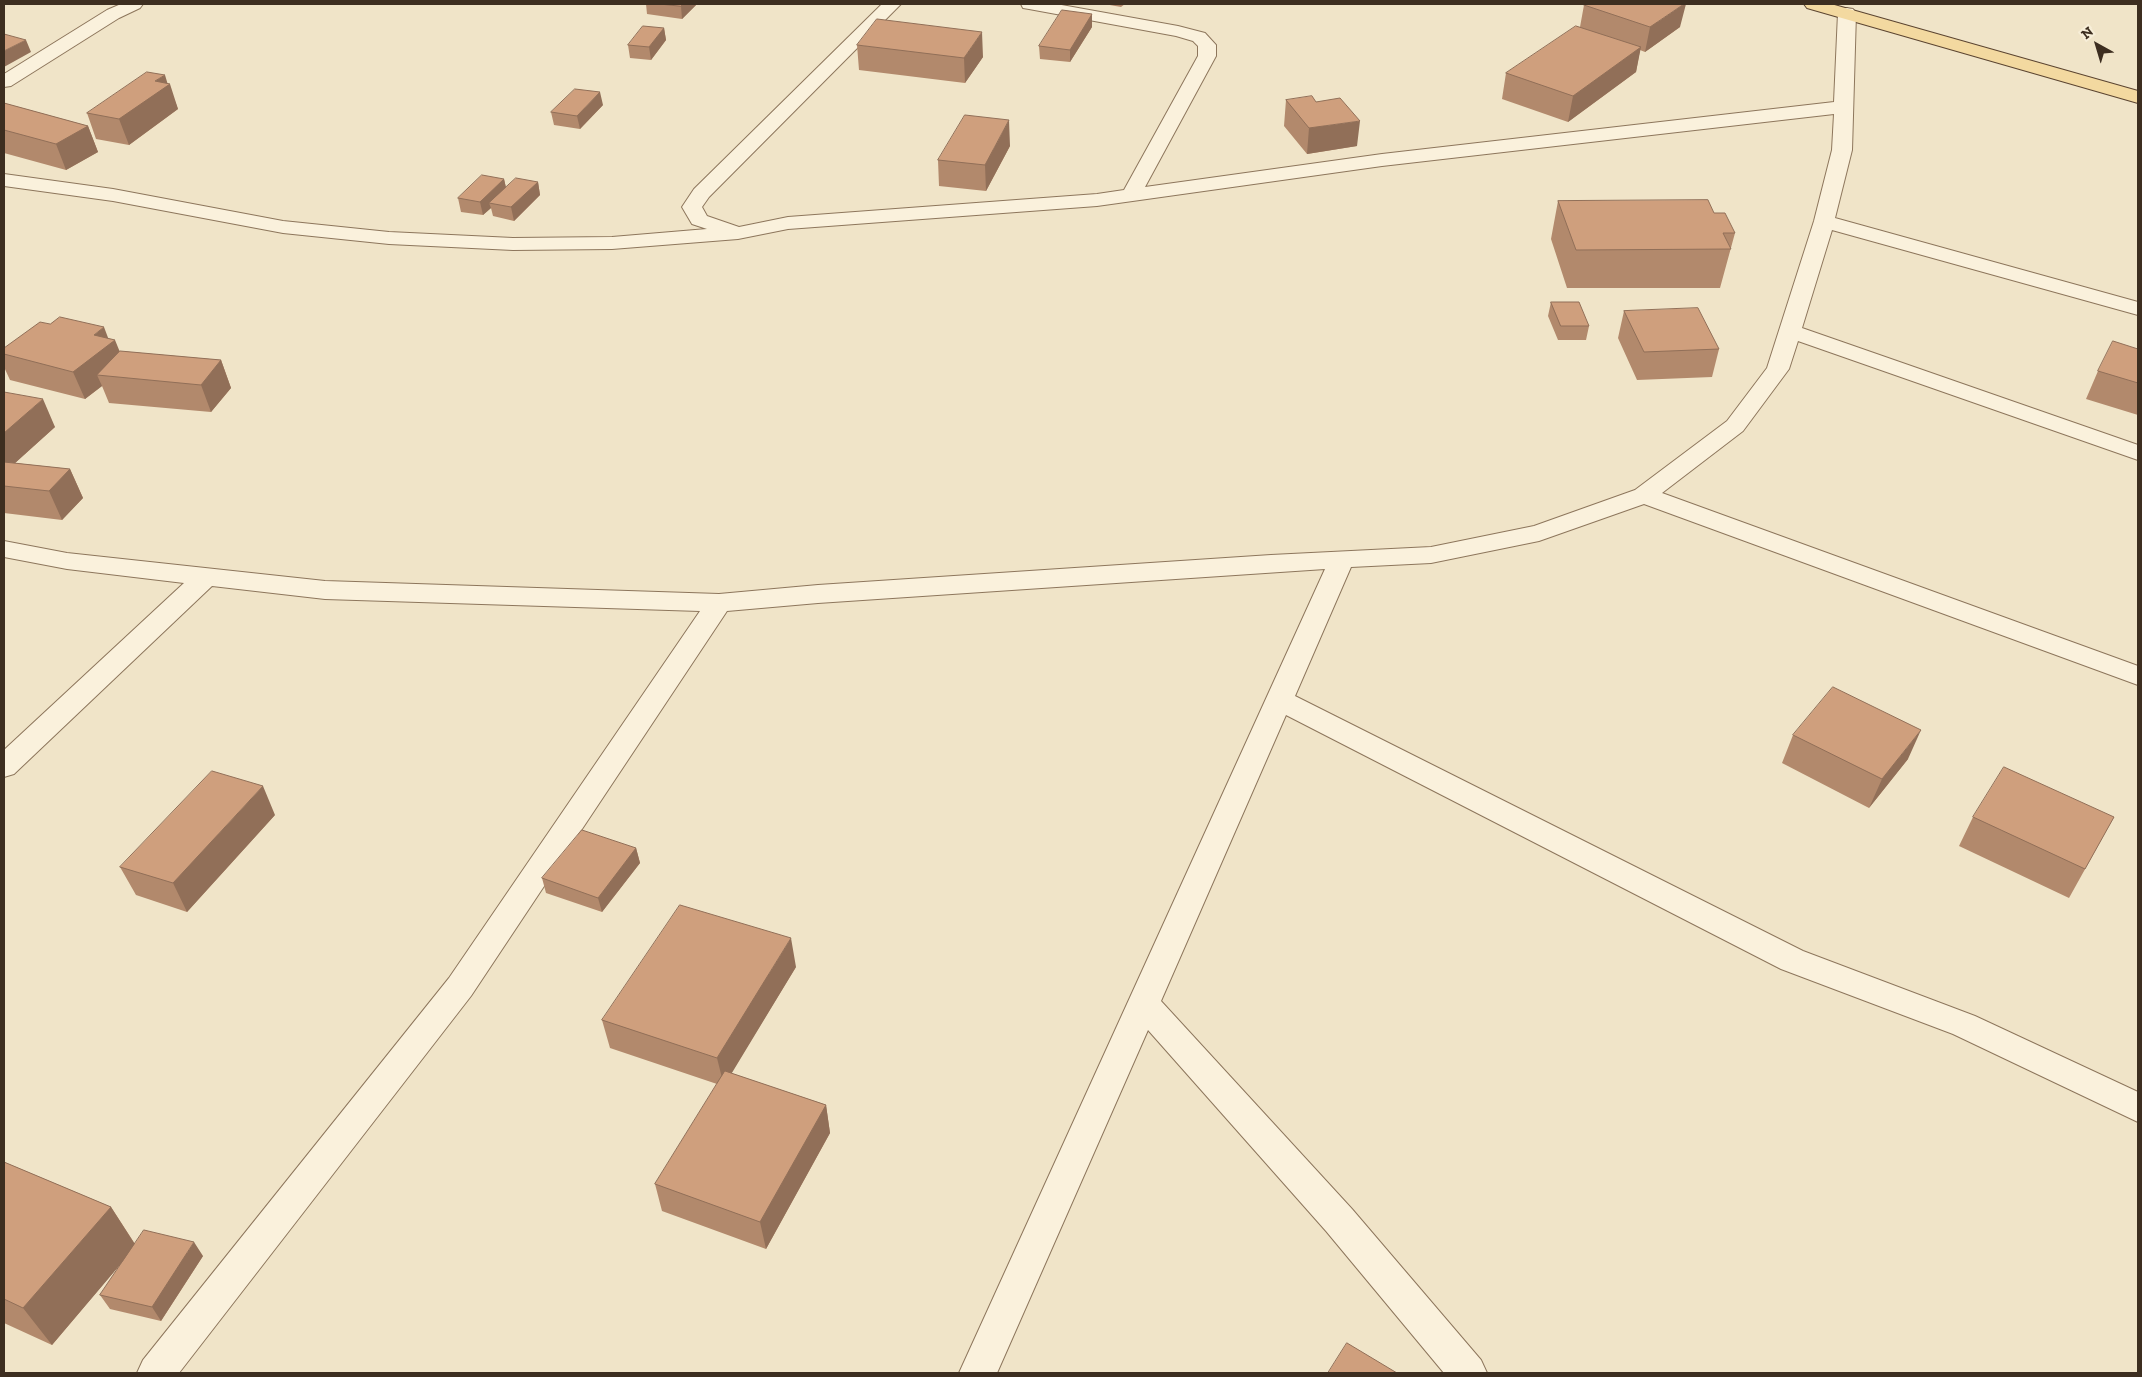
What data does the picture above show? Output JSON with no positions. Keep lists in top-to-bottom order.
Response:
{
  "north": "top left"
}
